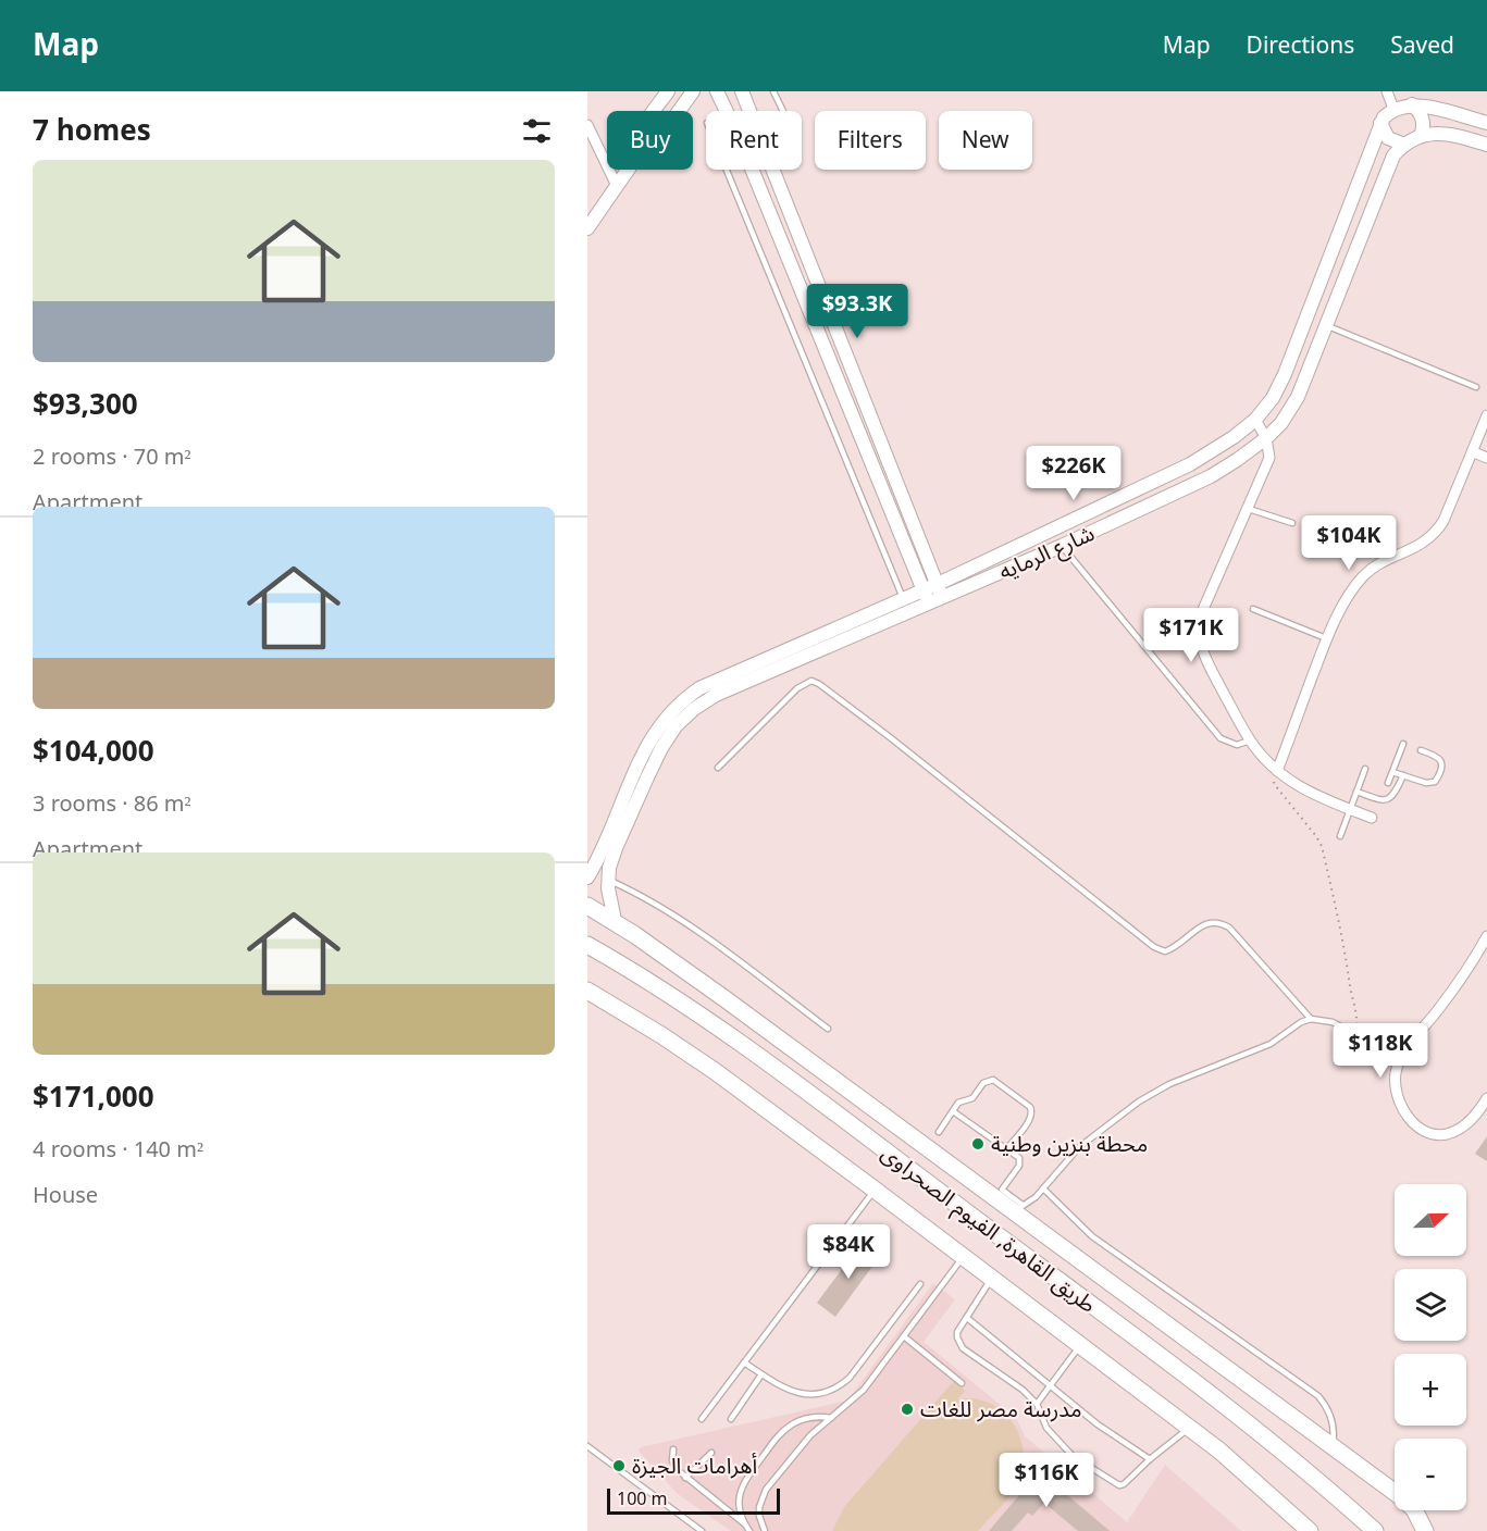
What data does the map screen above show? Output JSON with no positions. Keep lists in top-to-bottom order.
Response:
{
  "streets": {
    "main road": ["طريق القاهرة, الفيوم الصحراوى"],
    "street": ["شارع الرمايه"]
  },
  "places": ["محطة بنزين وطنية", "مدرسة مصر للغات", "أهرامات الجيزة"],
  "scale_bar": "100 m",
  "north": "right",
  "page": {
    "header": "Map",
    "nav": ["Map", "Directions", "Saved"],
    "heading": "7 homes",
    "chip": [
      "Buy",
      "Rent",
      "Filters",
      "New"
    ],
    "list": [
      {
        "name": "$93,300",
        "note": "2 rooms · 70 m² · Apartment"
      },
      {
        "name": "$104,000",
        "note": "3 rooms · 86 m² · Apartment"
      },
      {
        "name": "$171,000",
        "note": "4 rooms · 140 m² · House"
      }
    ],
    "price": [
      "$93.3K",
      "$226K",
      "$104K",
      "$171K",
      "$118K",
      "$84K",
      "$116K"
    ],
    "map_buttons": ["+", "−"],
    "scale": "100 m"
  }
}
